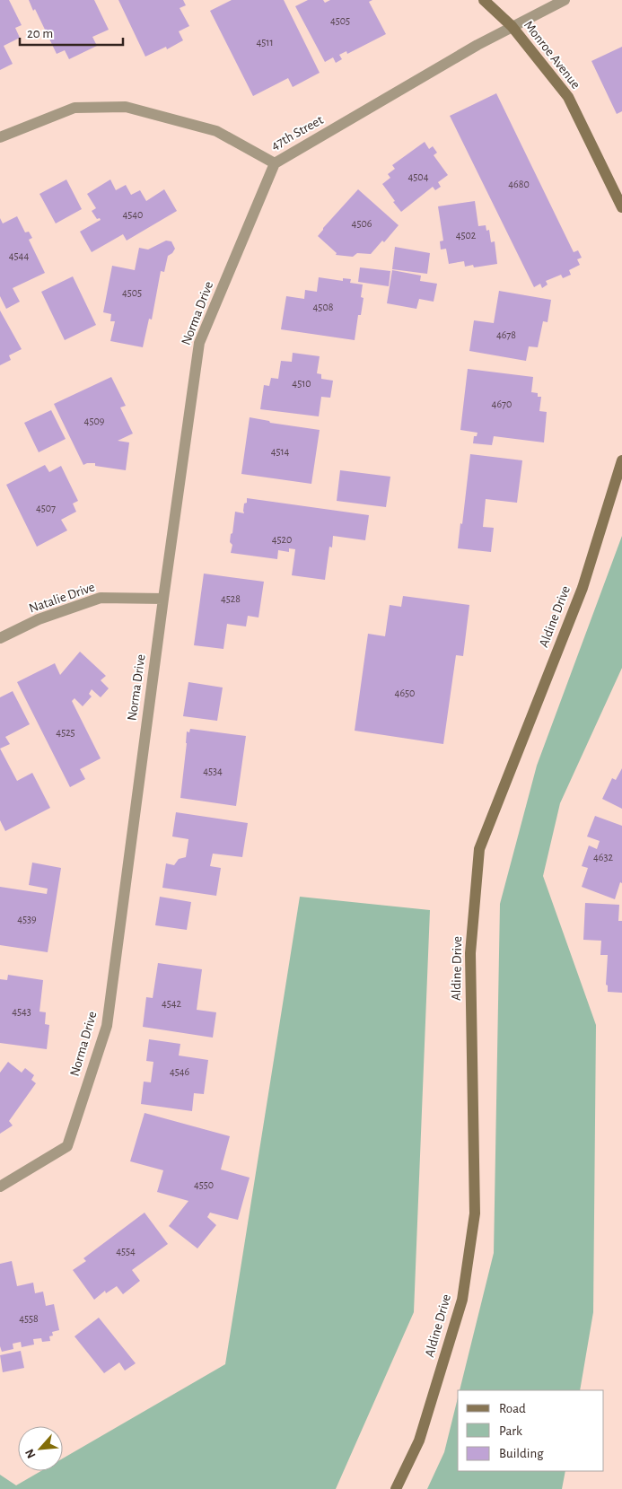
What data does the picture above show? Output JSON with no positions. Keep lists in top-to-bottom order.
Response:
{
  "streets": {
    "main road": ["Monroe Avenue", "Aldine Drive"],
    "street": ["47th Street", "Norma Drive", "Natalie Drive"]
  },
  "crossings": [
    ["Monroe Avenue", "47th Street"],
    ["47th Street", "Norma Drive"],
    ["Norma Drive", "Natalie Drive"]
  ],
  "house_numbers": [
    "4505",
    "4511",
    "4504",
    "4680",
    "4540",
    "4506",
    "4502",
    "4544",
    "4505",
    "4508",
    "4678",
    "4510",
    "4670",
    "4509",
    "4514",
    "4507",
    "4520",
    "4528",
    "4650",
    "4525",
    "4534",
    "4632",
    "4539",
    "4542",
    "4543",
    "4546",
    "4550",
    "4554",
    "4558"
  ],
  "legend": ["Road", "Park", "Building"],
  "scale_bar": "20 m",
  "north": "bottom left"
}
